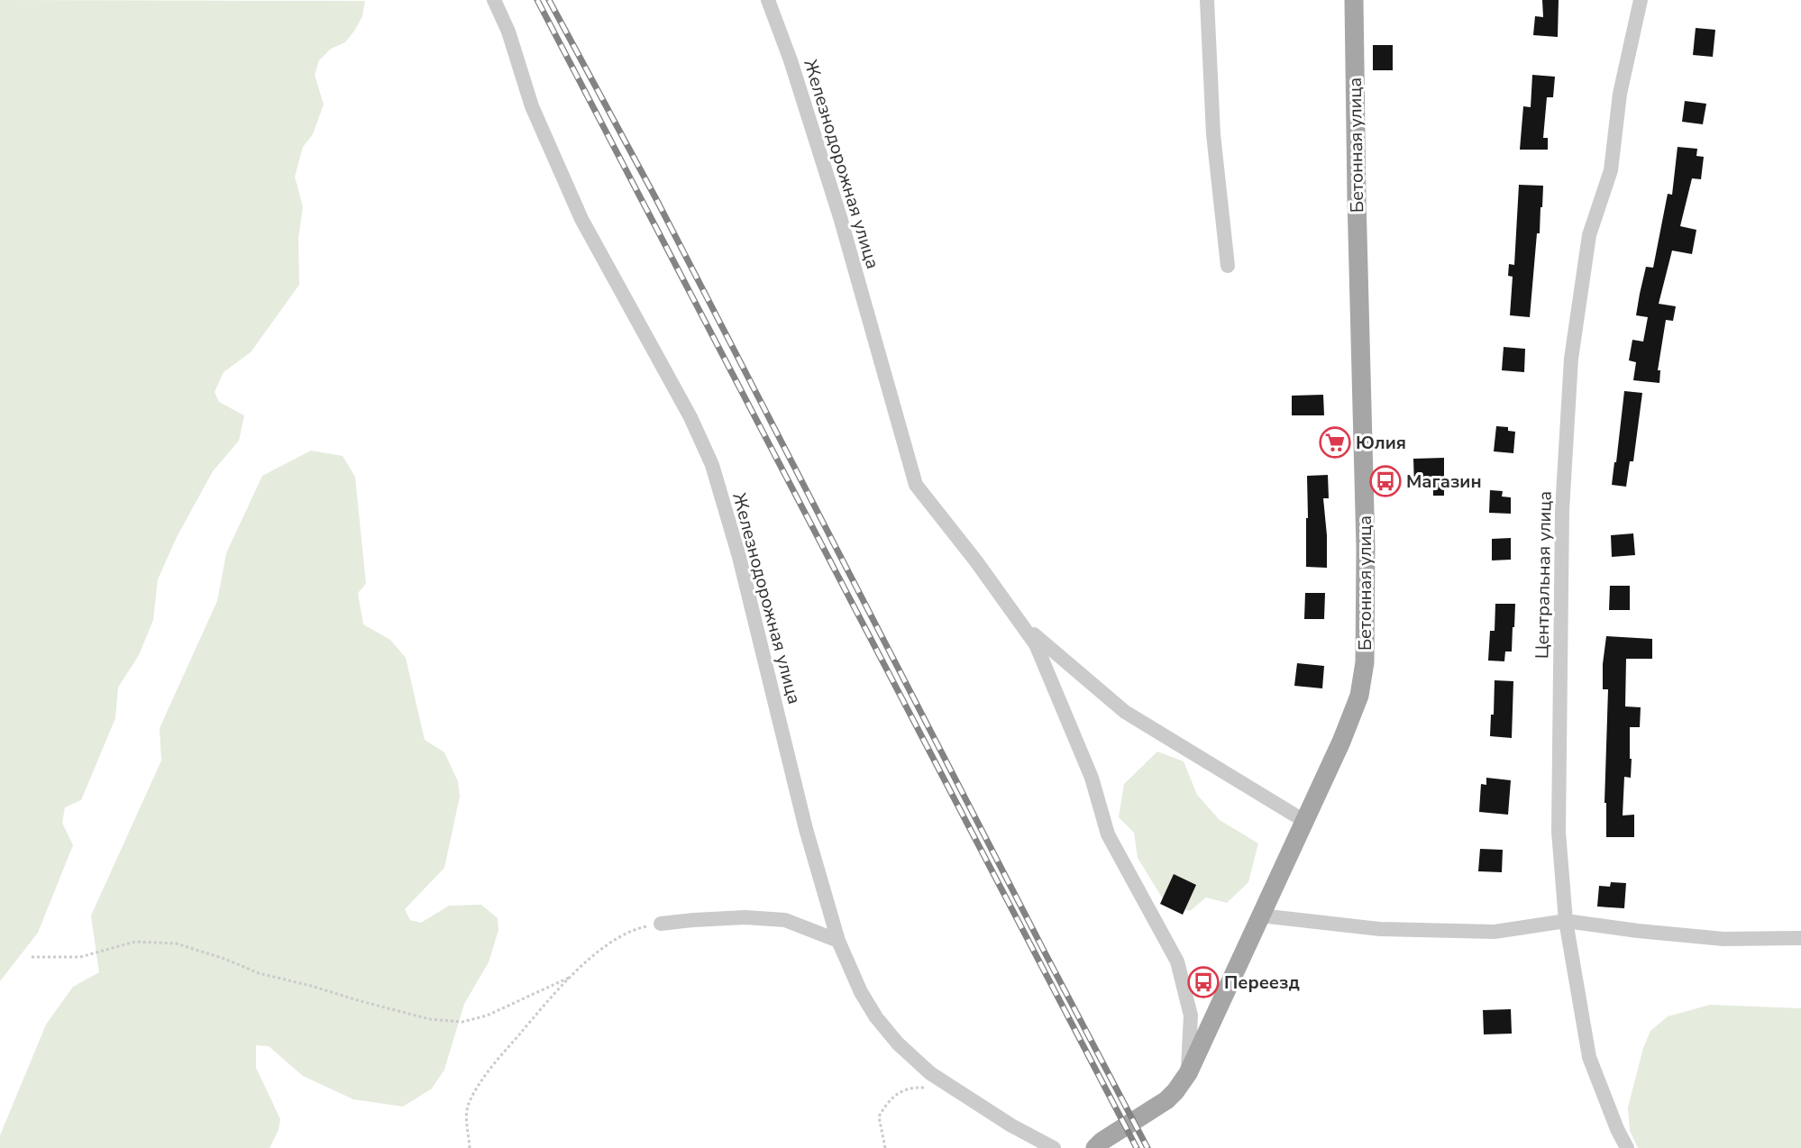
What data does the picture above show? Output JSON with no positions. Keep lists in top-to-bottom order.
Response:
{
  "streets": {
    "main road": ["Бетонная улица"],
    "street": ["Железнодорожная улица", "Центральная улица"]
  },
  "crossings": [
    ["Бетонная улица", "Железнодорожная улица"]
  ],
  "places": {
    "supermarket": ["Юлия"],
    "bus stop": ["Магазин", "Переезд"]
  }
}
